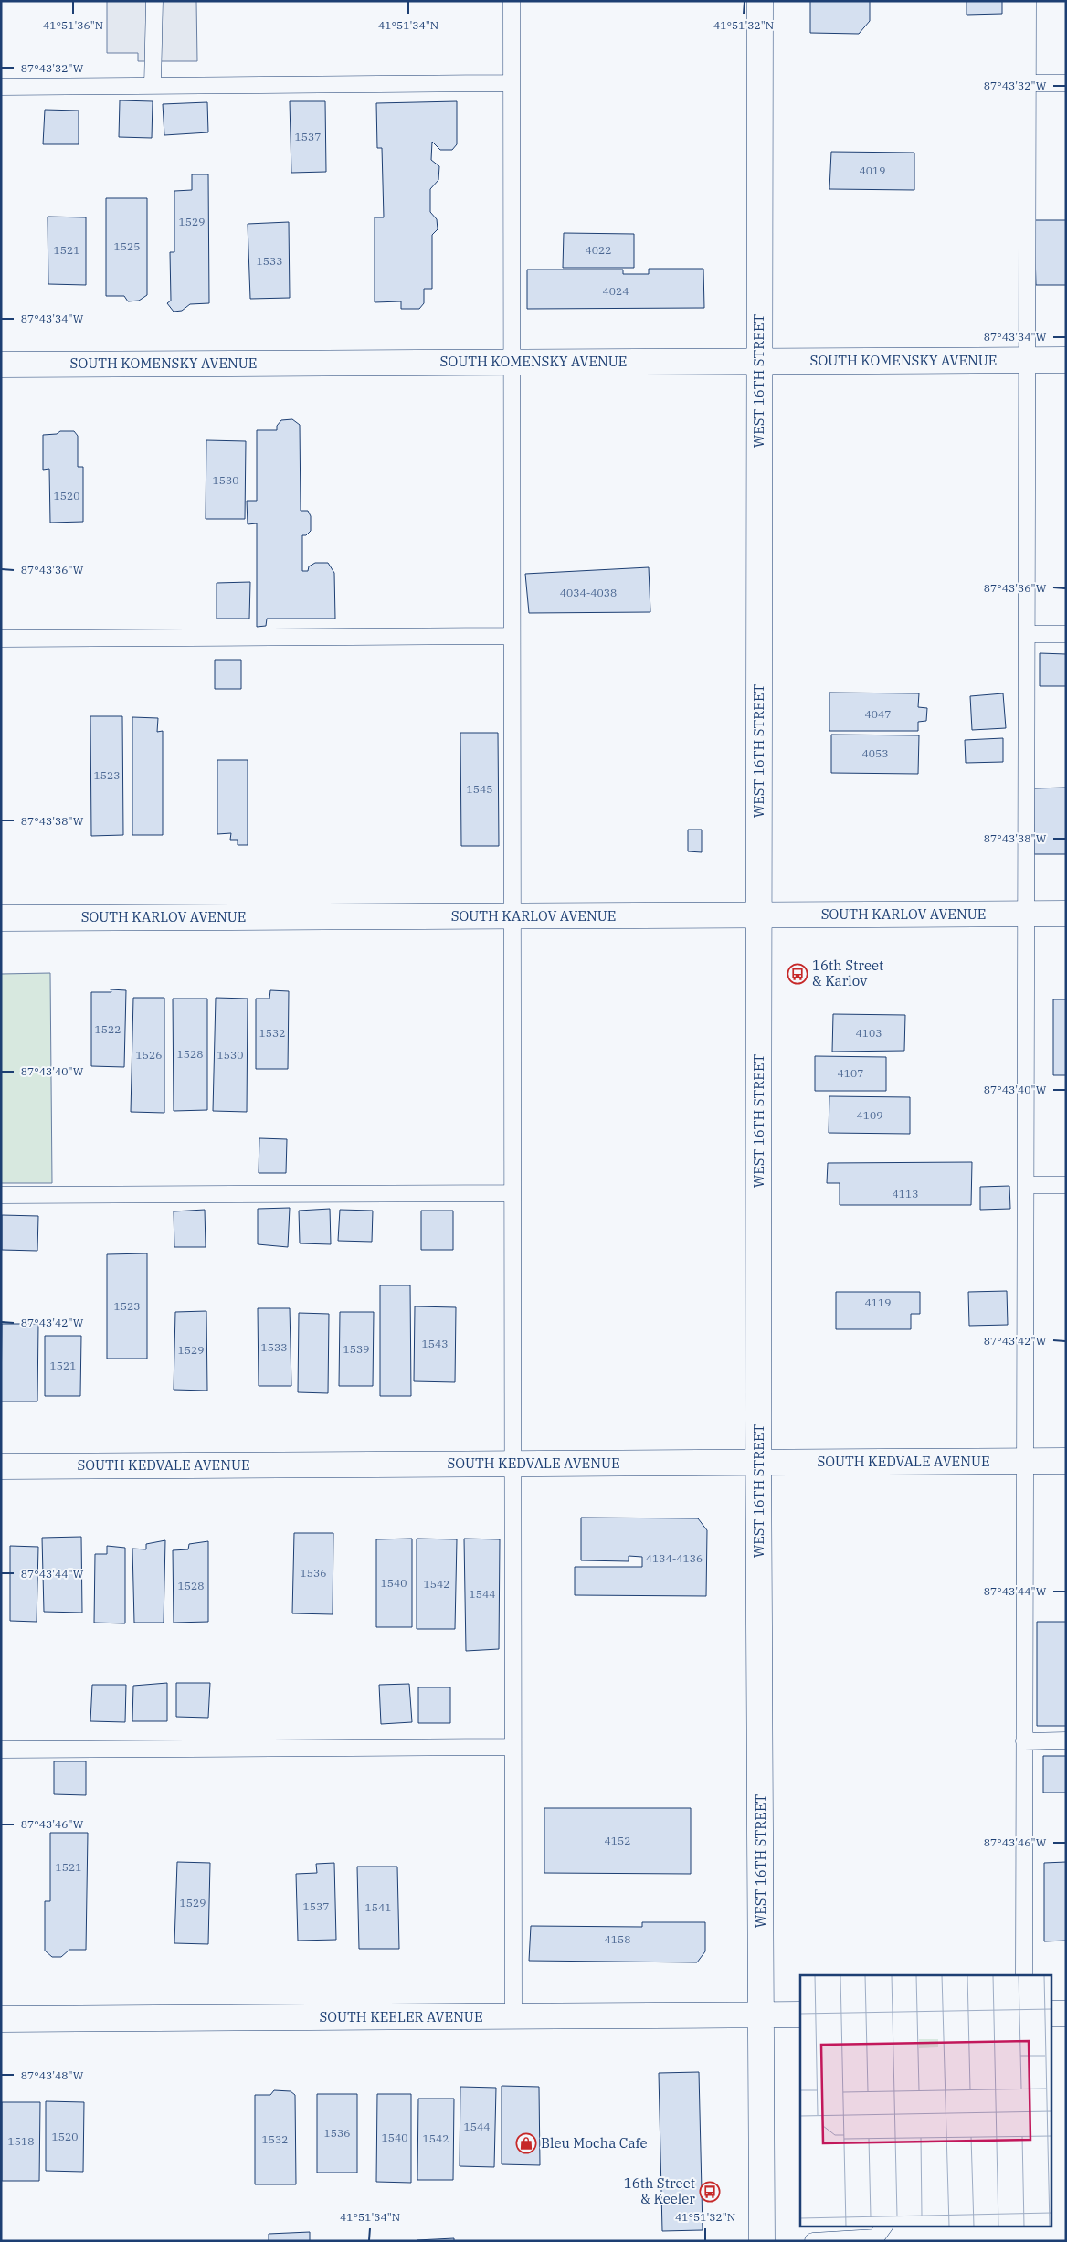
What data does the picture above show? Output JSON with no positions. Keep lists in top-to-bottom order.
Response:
{
  "streets": {
    "street": [
      "SOUTH KOMENSKY AVENUE",
      "WEST 16TH STREET",
      "SOUTH KARLOV AVENUE",
      "SOUTH KEDVALE AVENUE",
      "SOUTH KEELER AVENUE"
    ]
  },
  "crossings": [
    ["SOUTH KOMENSKY AVENUE", "WEST 16TH STREET"],
    ["WEST 16TH STREET", "SOUTH KARLOV AVENUE"],
    ["WEST 16TH STREET", "SOUTH KEDVALE AVENUE"],
    ["WEST 16TH STREET", "SOUTH KEELER AVENUE"]
  ],
  "places": {
    "bus stop": ["16th Street & Karlov", "16th Street & Keeler"],
    "shop": ["Bleu Mocha Cafe"]
  },
  "house_numbers": [
    "1537",
    "4019",
    "1529",
    "1525",
    "1521",
    "4022",
    "1533",
    "4024",
    "1530",
    "1520",
    "4034-4038",
    "4047",
    "4053",
    "1523",
    "1545",
    "1522",
    "1532",
    "4103",
    "1528",
    "1526",
    "1530",
    "4107",
    "4109",
    "4113",
    "4119",
    "1523",
    "1543",
    "1533",
    "1539",
    "1529",
    "1521",
    "4134-4136",
    "1536",
    "1540",
    "1542",
    "1528",
    "1544",
    "4152",
    "1521",
    "1529",
    "1537",
    "1541",
    "4158",
    "1544",
    "1536",
    "1520",
    "1540",
    "1542",
    "1532",
    "1518"
  ],
  "coordinates": [
    "41°51'36\"N",
    "41°51'34\"N",
    "41°51'32\"N",
    "87°43'32\"W",
    "87°43'34\"W",
    "87°43'36\"W",
    "87°43'38\"W",
    "87°43'40\"W",
    "87°43'42\"W",
    "87°43'44\"W",
    "87°43'46\"W",
    "87°43'48\"W"
  ]
}
